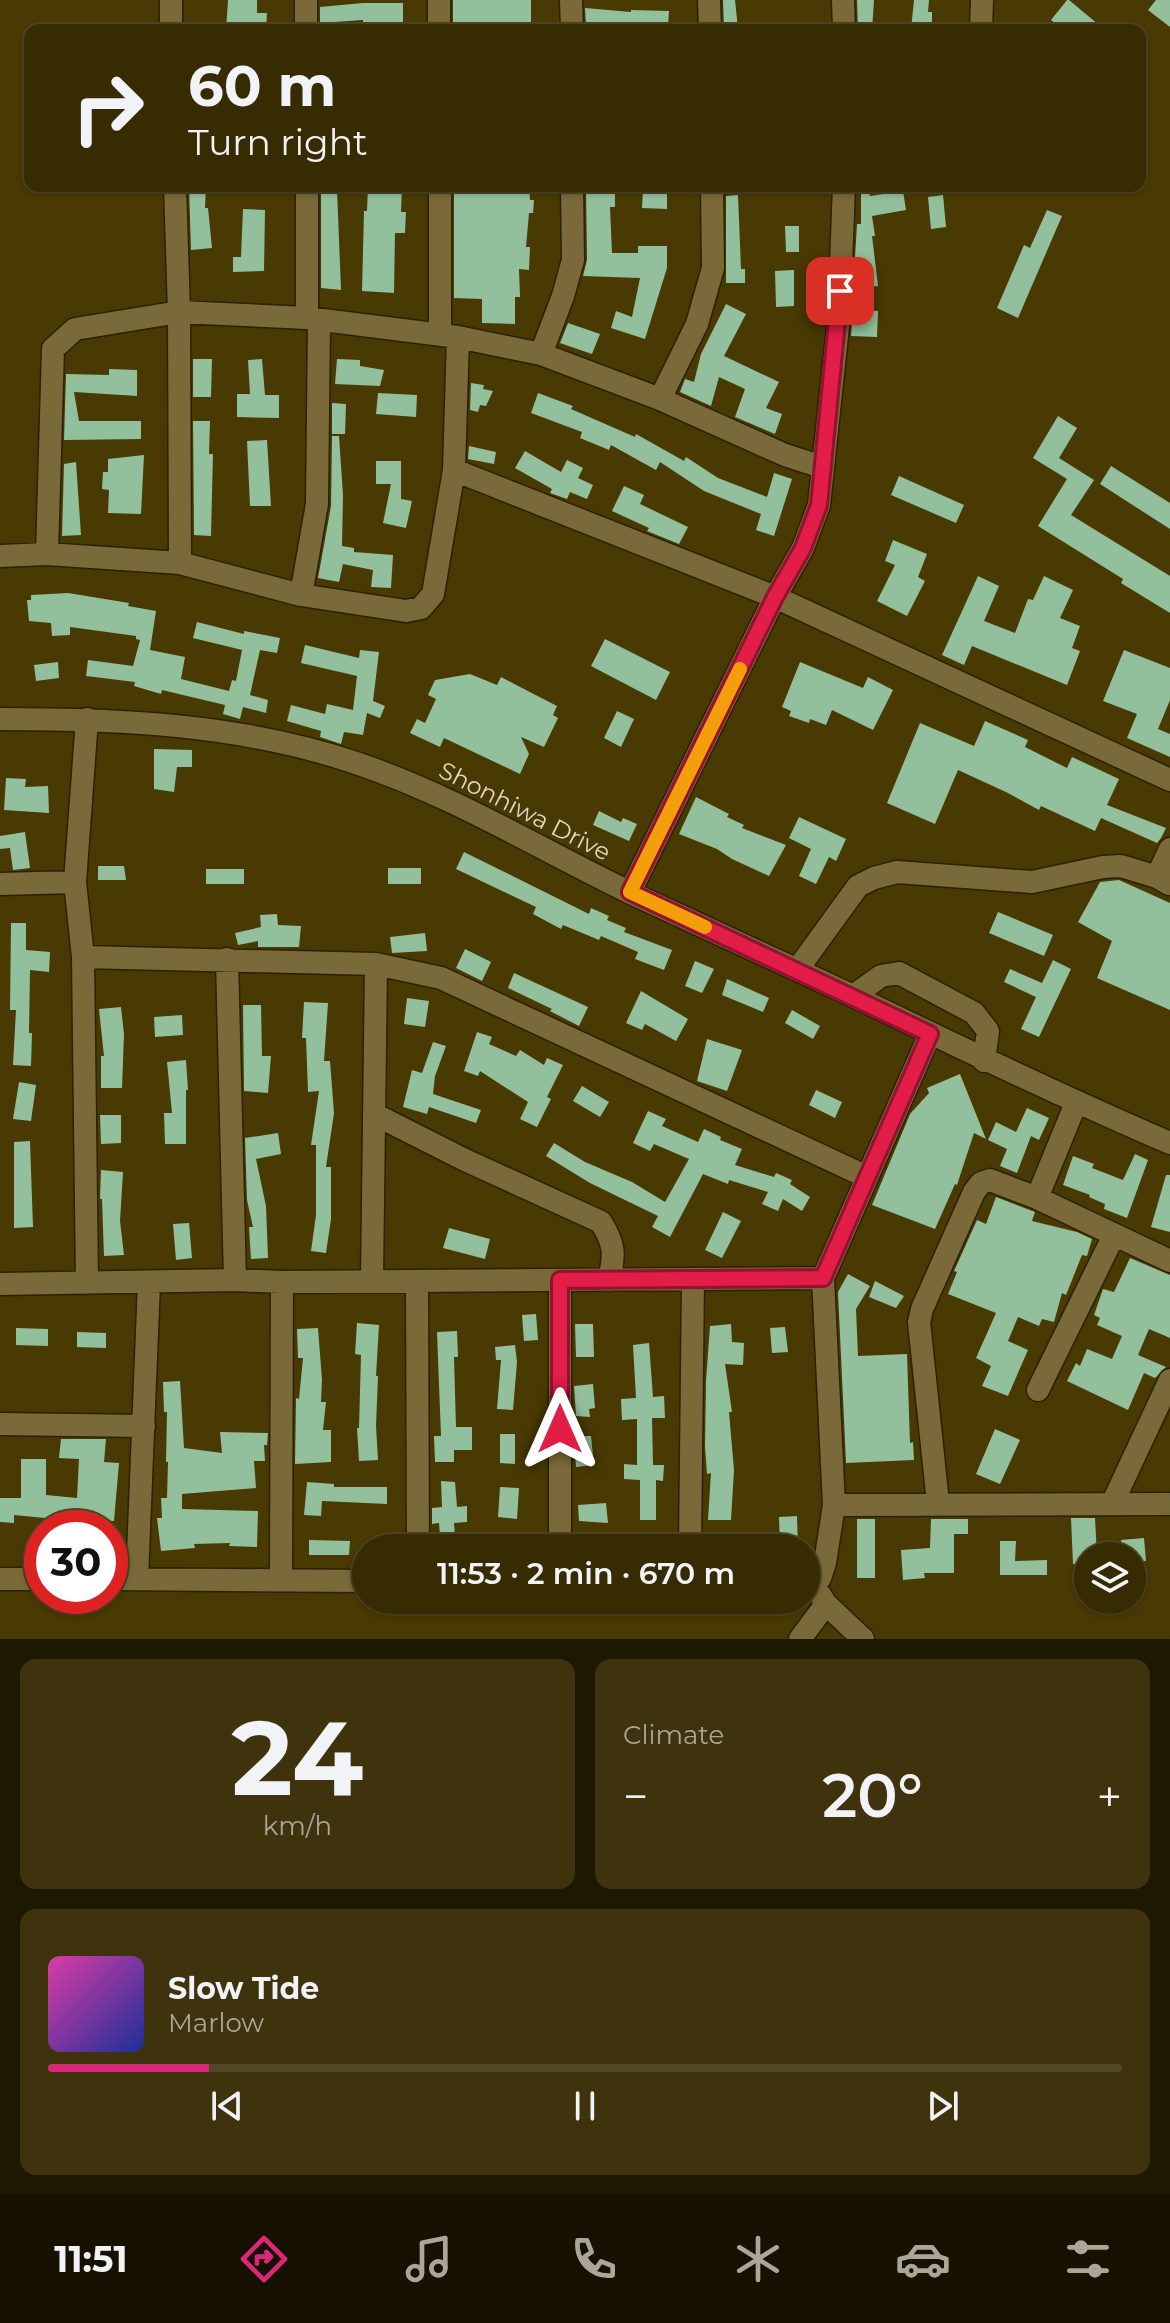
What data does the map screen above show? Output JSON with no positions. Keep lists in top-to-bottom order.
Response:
{
  "streets": {
    "street": ["Shonhiwa Drive"]
  },
  "page": {
    "turn": ["60 m", "Turn right"],
    "limit": "30",
    "trip": "11:53 · 2 min · 670 m",
    "tile": [
      ["24", "km/h"],
      "Climate"
    ],
    "heat": ["−", "20°", "+"],
    "song": ["Slow Tide", "Marlow"],
    "tabs": "11:51"
  }
}
